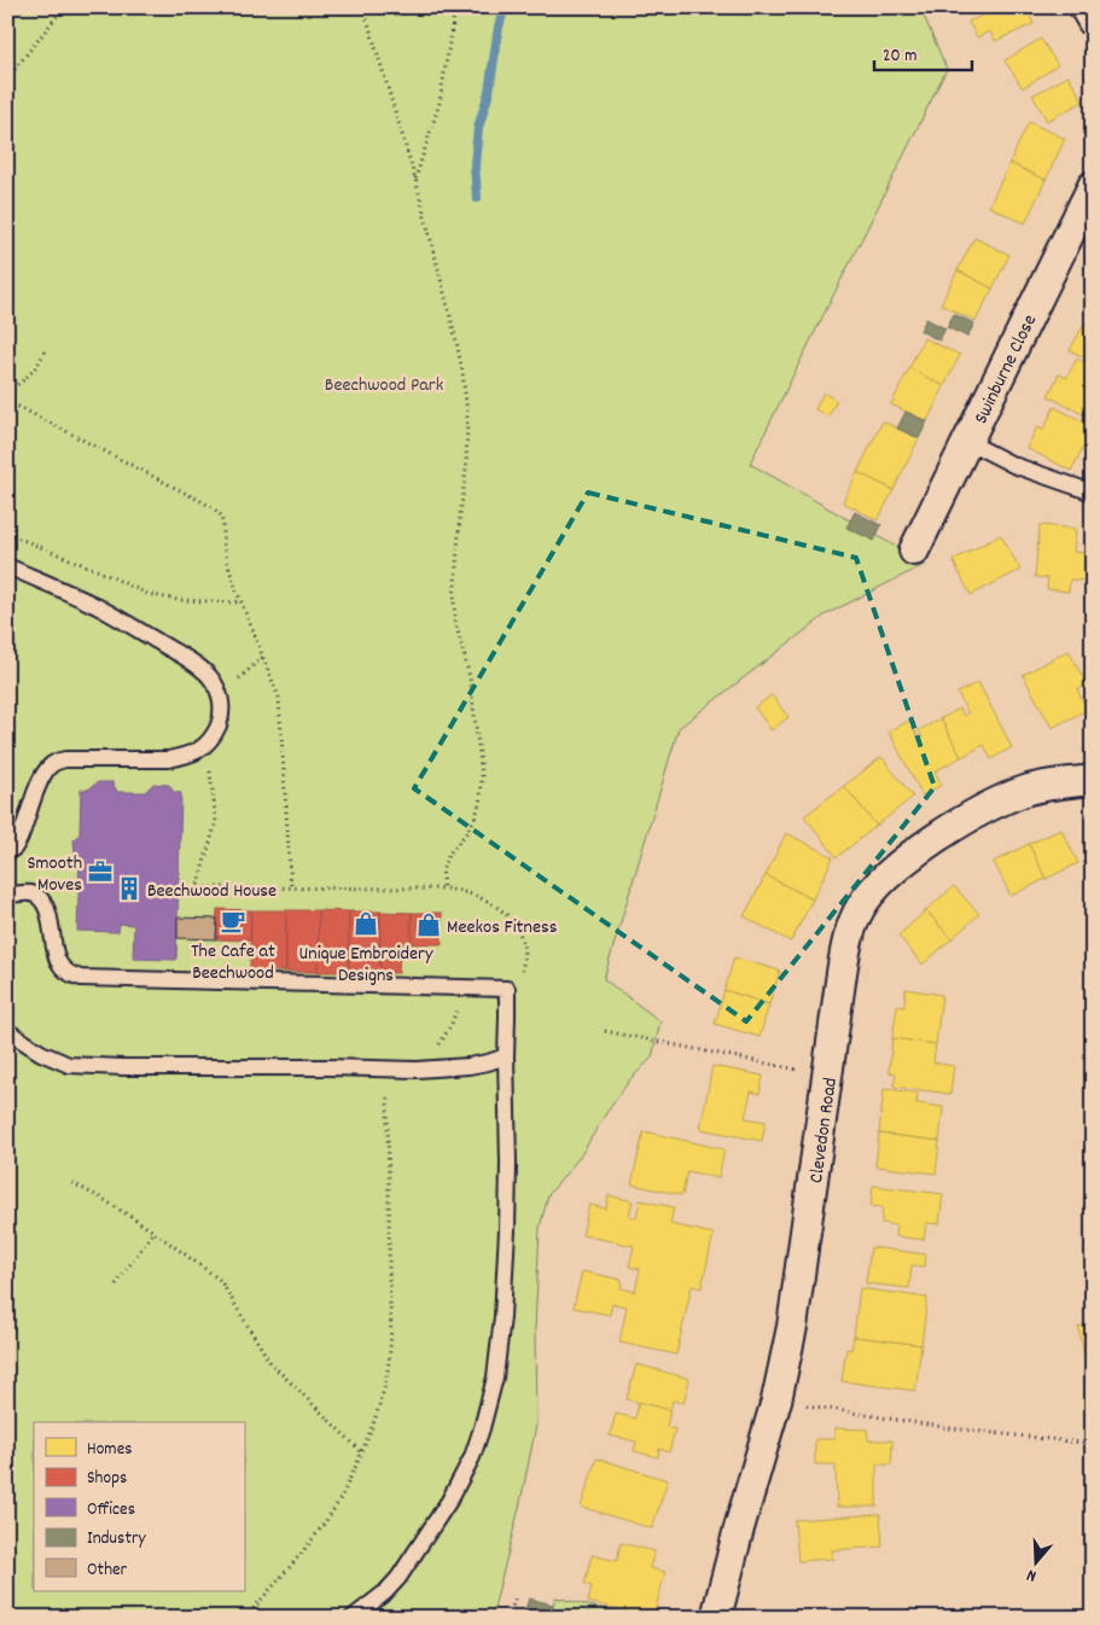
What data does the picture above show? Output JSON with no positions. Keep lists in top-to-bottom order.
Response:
{
  "streets": {
    "street": ["Swinburne Close", "Clevedon Road"]
  },
  "parks": ["Beechwood Park"],
  "places": {
    "office": ["Smooth Moves"],
    "building": ["Beechwood House"],
    "cafe": ["The Cafe at Beechwood"],
    "shop": ["Unique Embroidery Designs", "Meekos Fitness"]
  },
  "legend": [
    "Homes",
    "Shops",
    "Offices",
    "Industry",
    "Other"
  ],
  "scale_bar": "20 m",
  "north": "bottom"
}
